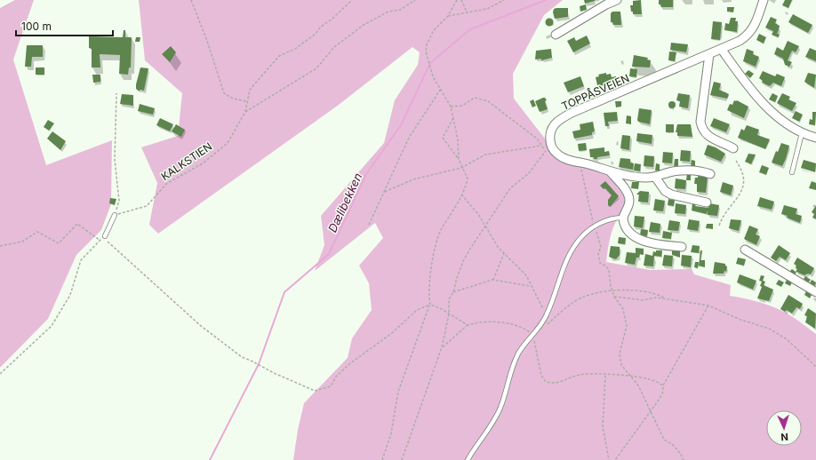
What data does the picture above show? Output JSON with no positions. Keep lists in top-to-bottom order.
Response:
{
  "streets": {
    "street": ["TOPPÅSVEIEN"],
    "path": ["KALKSTIEN"]
  },
  "water": ["Dælibekken"],
  "scale_bar": "100 m",
  "north": "bottom"
}
